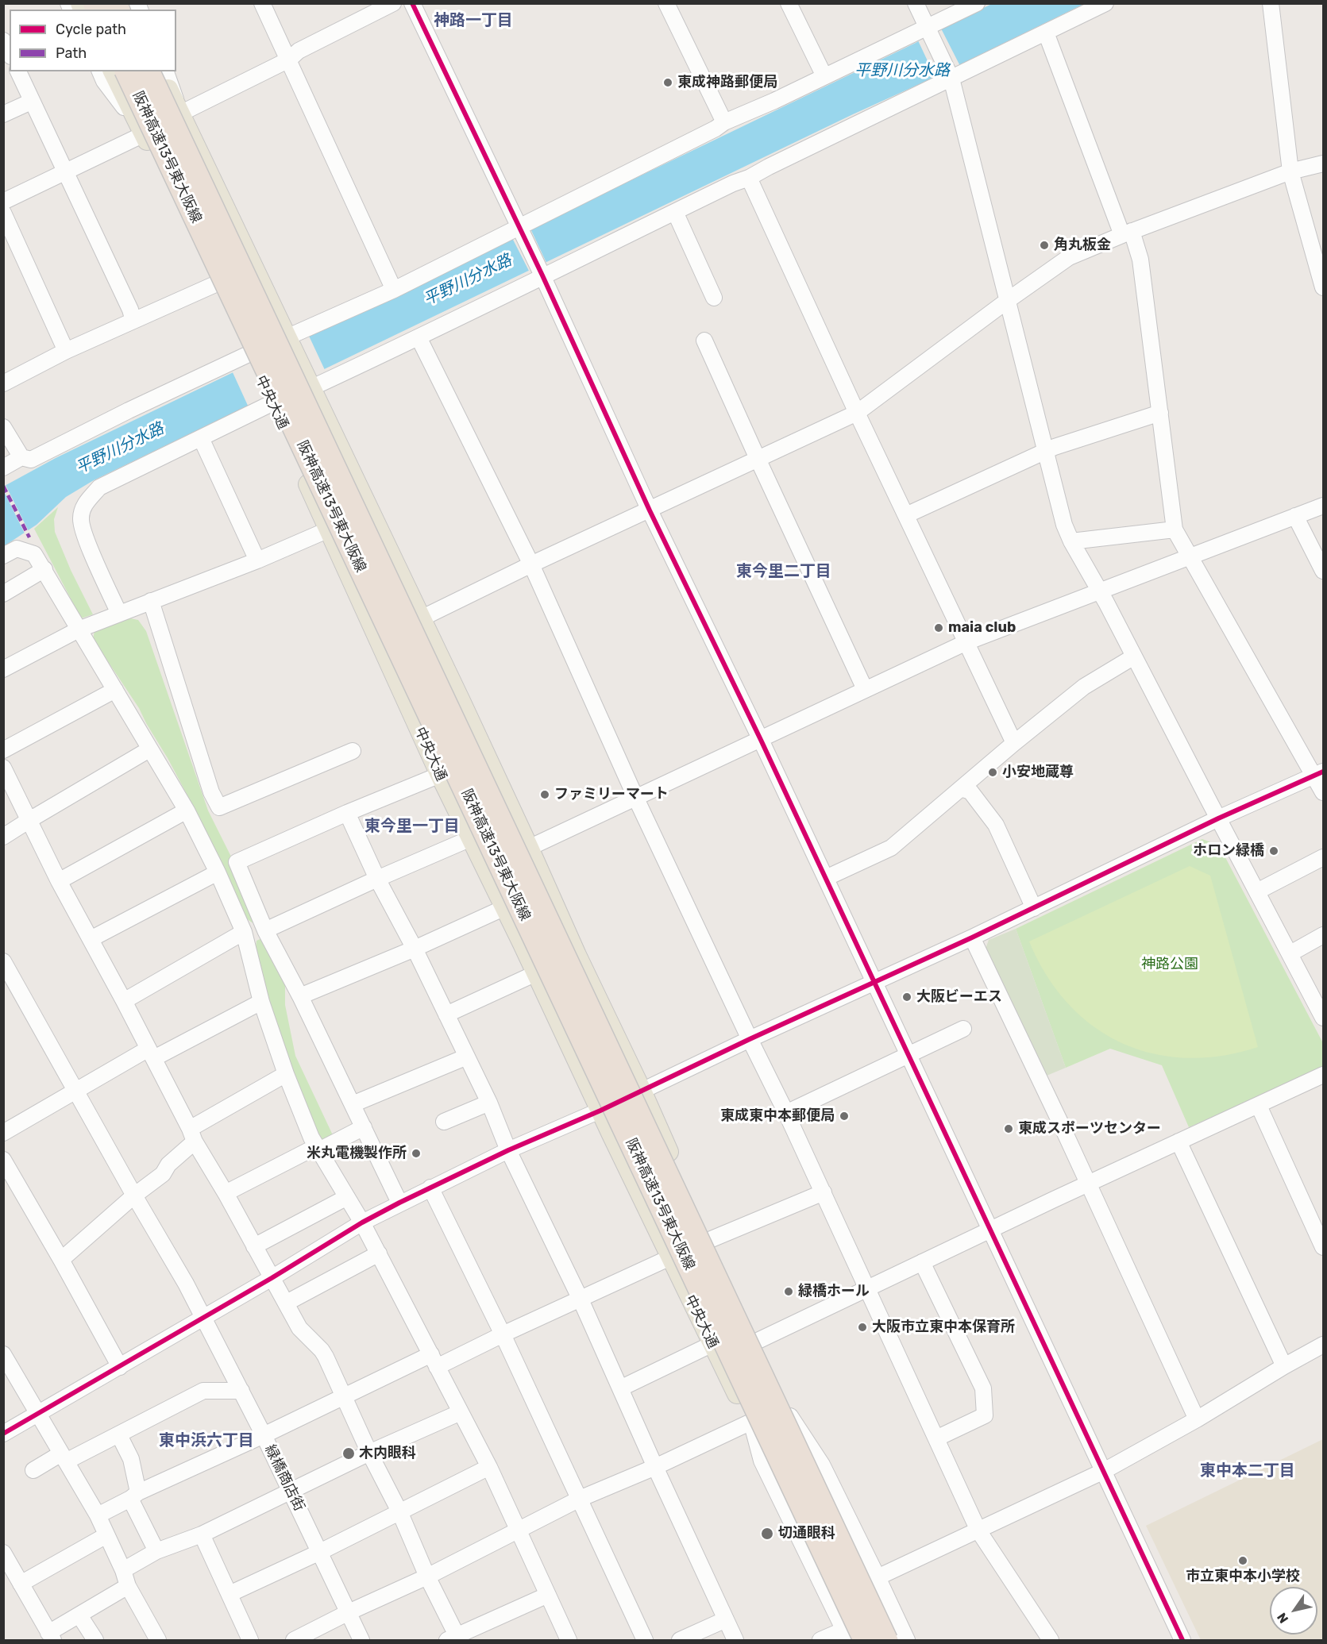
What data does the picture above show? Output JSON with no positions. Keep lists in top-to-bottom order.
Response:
{
  "streets": {
    "highway": ["阪神高速13号東大阪線"],
    "main road": ["中央大通"],
    "street": ["緑橋商店街"]
  },
  "districts": [
    "神路一丁目",
    "東今里二丁目",
    "東今里一丁目",
    "東中浜六丁目",
    "東中本二丁目"
  ],
  "water": ["平野川分水路"],
  "parks": ["神路公園"],
  "places": [
    "東成神路郵便局",
    "角丸板金",
    "maia club",
    "小安地蔵尊",
    "ファミリーマート",
    "ホロン緑橋",
    "大阪ビーエス",
    "東成東中本郵便局",
    "東成スポーツセンター",
    "米丸電機製作所",
    "緑橋ホール",
    "大阪市立東中本保育所",
    "木内眼科",
    "切通眼科",
    "市立東中本小学校"
  ],
  "legend": ["Cycle path", "Path"],
  "north": "bottom left"
}
